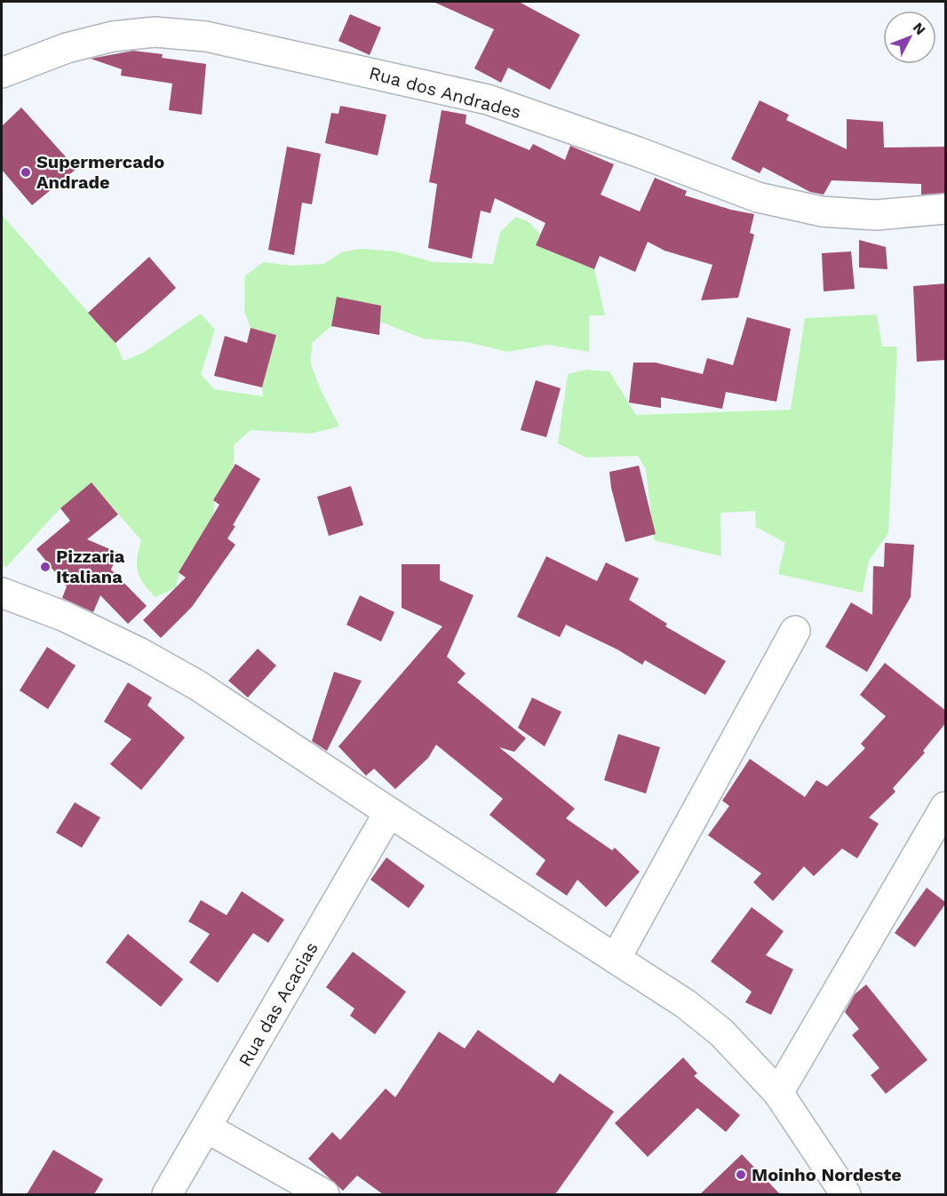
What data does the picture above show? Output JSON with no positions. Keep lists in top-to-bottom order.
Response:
{
  "streets": {
    "street": ["Rua dos Andrades", "Rua das Acacias"]
  },
  "places": ["Supermercado Andrade", "Pizzaria Italiana", "Moinho Nordeste"],
  "north": "top right"
}
